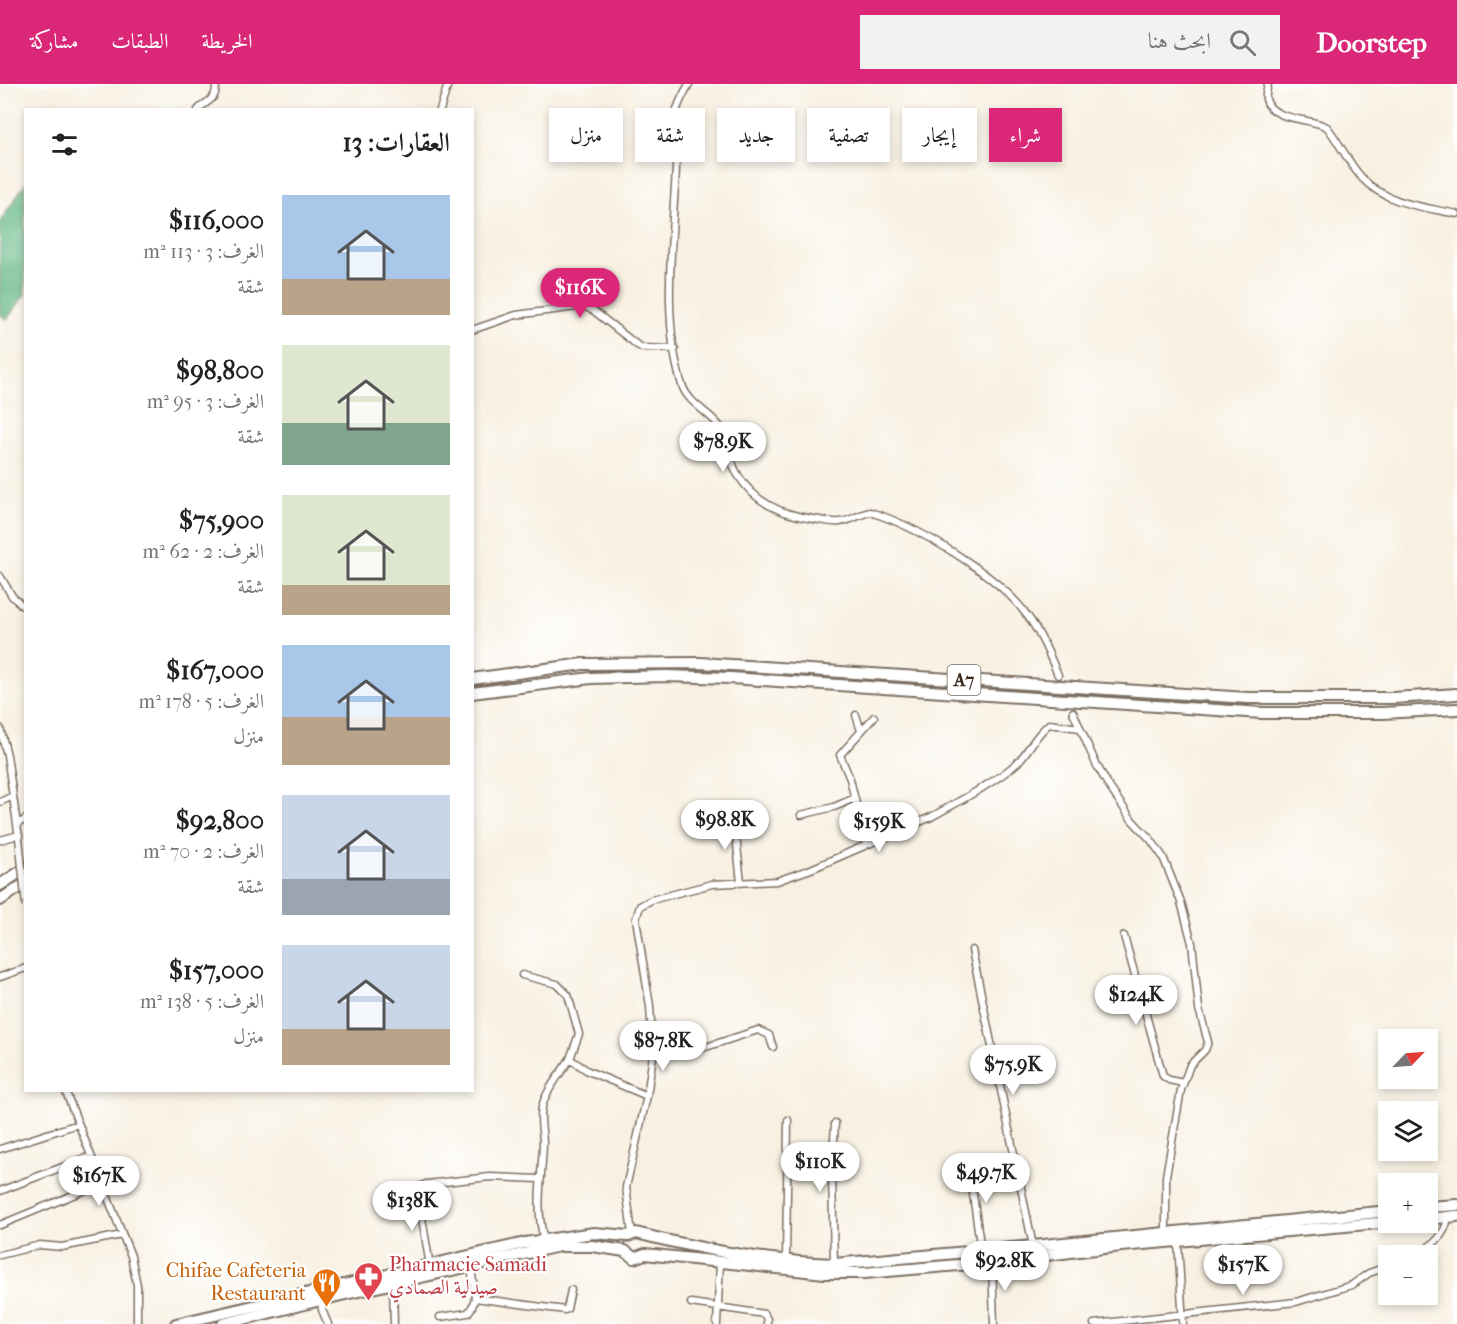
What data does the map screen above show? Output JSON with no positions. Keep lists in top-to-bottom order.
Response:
{
  "streets": {
    "highway": ["A7"]
  },
  "places": {
    "pharmacy": ["Pharmacie Samadi صيدلية الصمادي"],
    "restaurant": ["Chifae Cafeteria Restaurant"]
  },
  "north": "top right",
  "page": {
    "header": "Doorstep",
    "search": "ابحث هنا",
    "nav": ["الخريطة", "الطبقات", "مشاركة"],
    "chip": [
      "شراء",
      "إيجار",
      "تصفية",
      "جديد",
      "شقة",
      "منزل"
    ],
    "heading": "العقارات: 13",
    "list": [
      {
        "name": "$116,000",
        "note": "الغرف: 3 · 113 m² · شقة"
      },
      {
        "name": "$98,800",
        "note": "الغرف: 3 · 95 m² · شقة"
      },
      {
        "name": "$75,900",
        "note": "الغرف: 2 · 62 m² · شقة"
      },
      {
        "name": "$167,000",
        "note": "الغرف: 5 · 178 m² · منزل"
      },
      {
        "name": "$92,800",
        "note": "الغرف: 2 · 70 m² · شقة"
      },
      {
        "name": "$157,000",
        "note": "الغرف: 5 · 138 m² · منزل"
      }
    ],
    "price": [
      "$116K",
      "$78.9K",
      "$98.8K",
      "$159K",
      "$124K",
      "$87.8K",
      "$75.9K",
      "$110K",
      "$49.7K",
      "$167K",
      "$138K",
      "$92.8K",
      "$157K"
    ],
    "map_buttons": ["+", "−"]
  }
}
